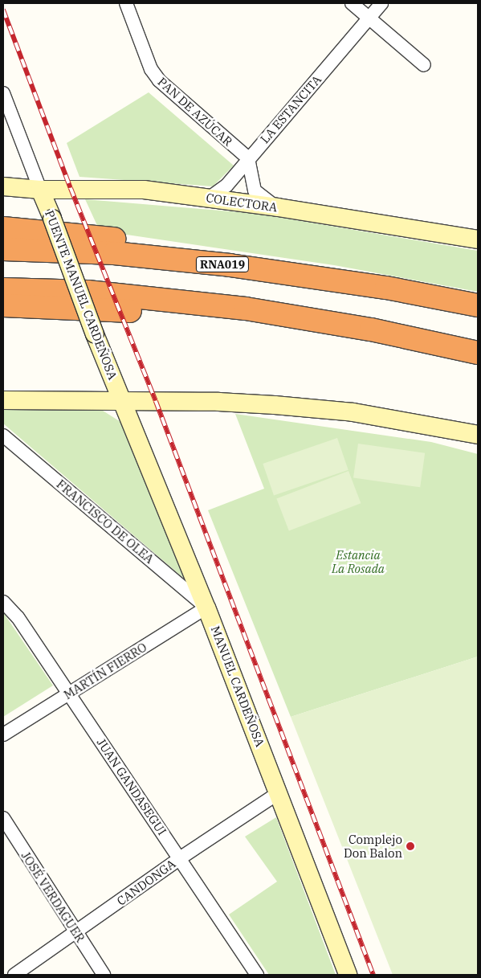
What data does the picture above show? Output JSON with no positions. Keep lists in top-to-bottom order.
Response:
{
  "streets": {
    "highway": ["RNA019"],
    "main road": ["COLECTORA", "PUENTE MANUEL CARDEÑOSA", "MANUEL CARDEÑOSA"],
    "street": [
      "LA ESTANCITA",
      "PAN DE AZÚCAR",
      "FRANCISCO DE OLEA",
      "MARTÍN FIERRO",
      "JUAN GANDASEGUI",
      "CANDONGA",
      "JOSÉ VERDAGUER"
    ]
  },
  "crossings": [
    ["LA ESTANCITA", "PAN DE AZÚCAR"],
    ["LA ESTANCITA", "COLECTORA"],
    ["COLECTORA", "PUENTE MANUEL CARDEÑOSA"],
    ["PUENTE MANUEL CARDEÑOSA", "MANUEL CARDEÑOSA"],
    ["FRANCISCO DE OLEA", "MARTÍN FIERRO"],
    ["FRANCISCO DE OLEA", "MANUEL CARDEÑOSA"],
    ["MARTÍN FIERRO", "MANUEL CARDEÑOSA"],
    ["MARTÍN FIERRO", "JUAN GANDASEGUI"],
    ["MANUEL CARDEÑOSA", "CANDONGA"],
    ["JUAN GANDASEGUI", "CANDONGA"],
    ["CANDONGA", "JOSÉ VERDAGUER"]
  ],
  "parks": ["Estancia La Rosada"],
  "places": ["Complejo Don Balon"]
}
